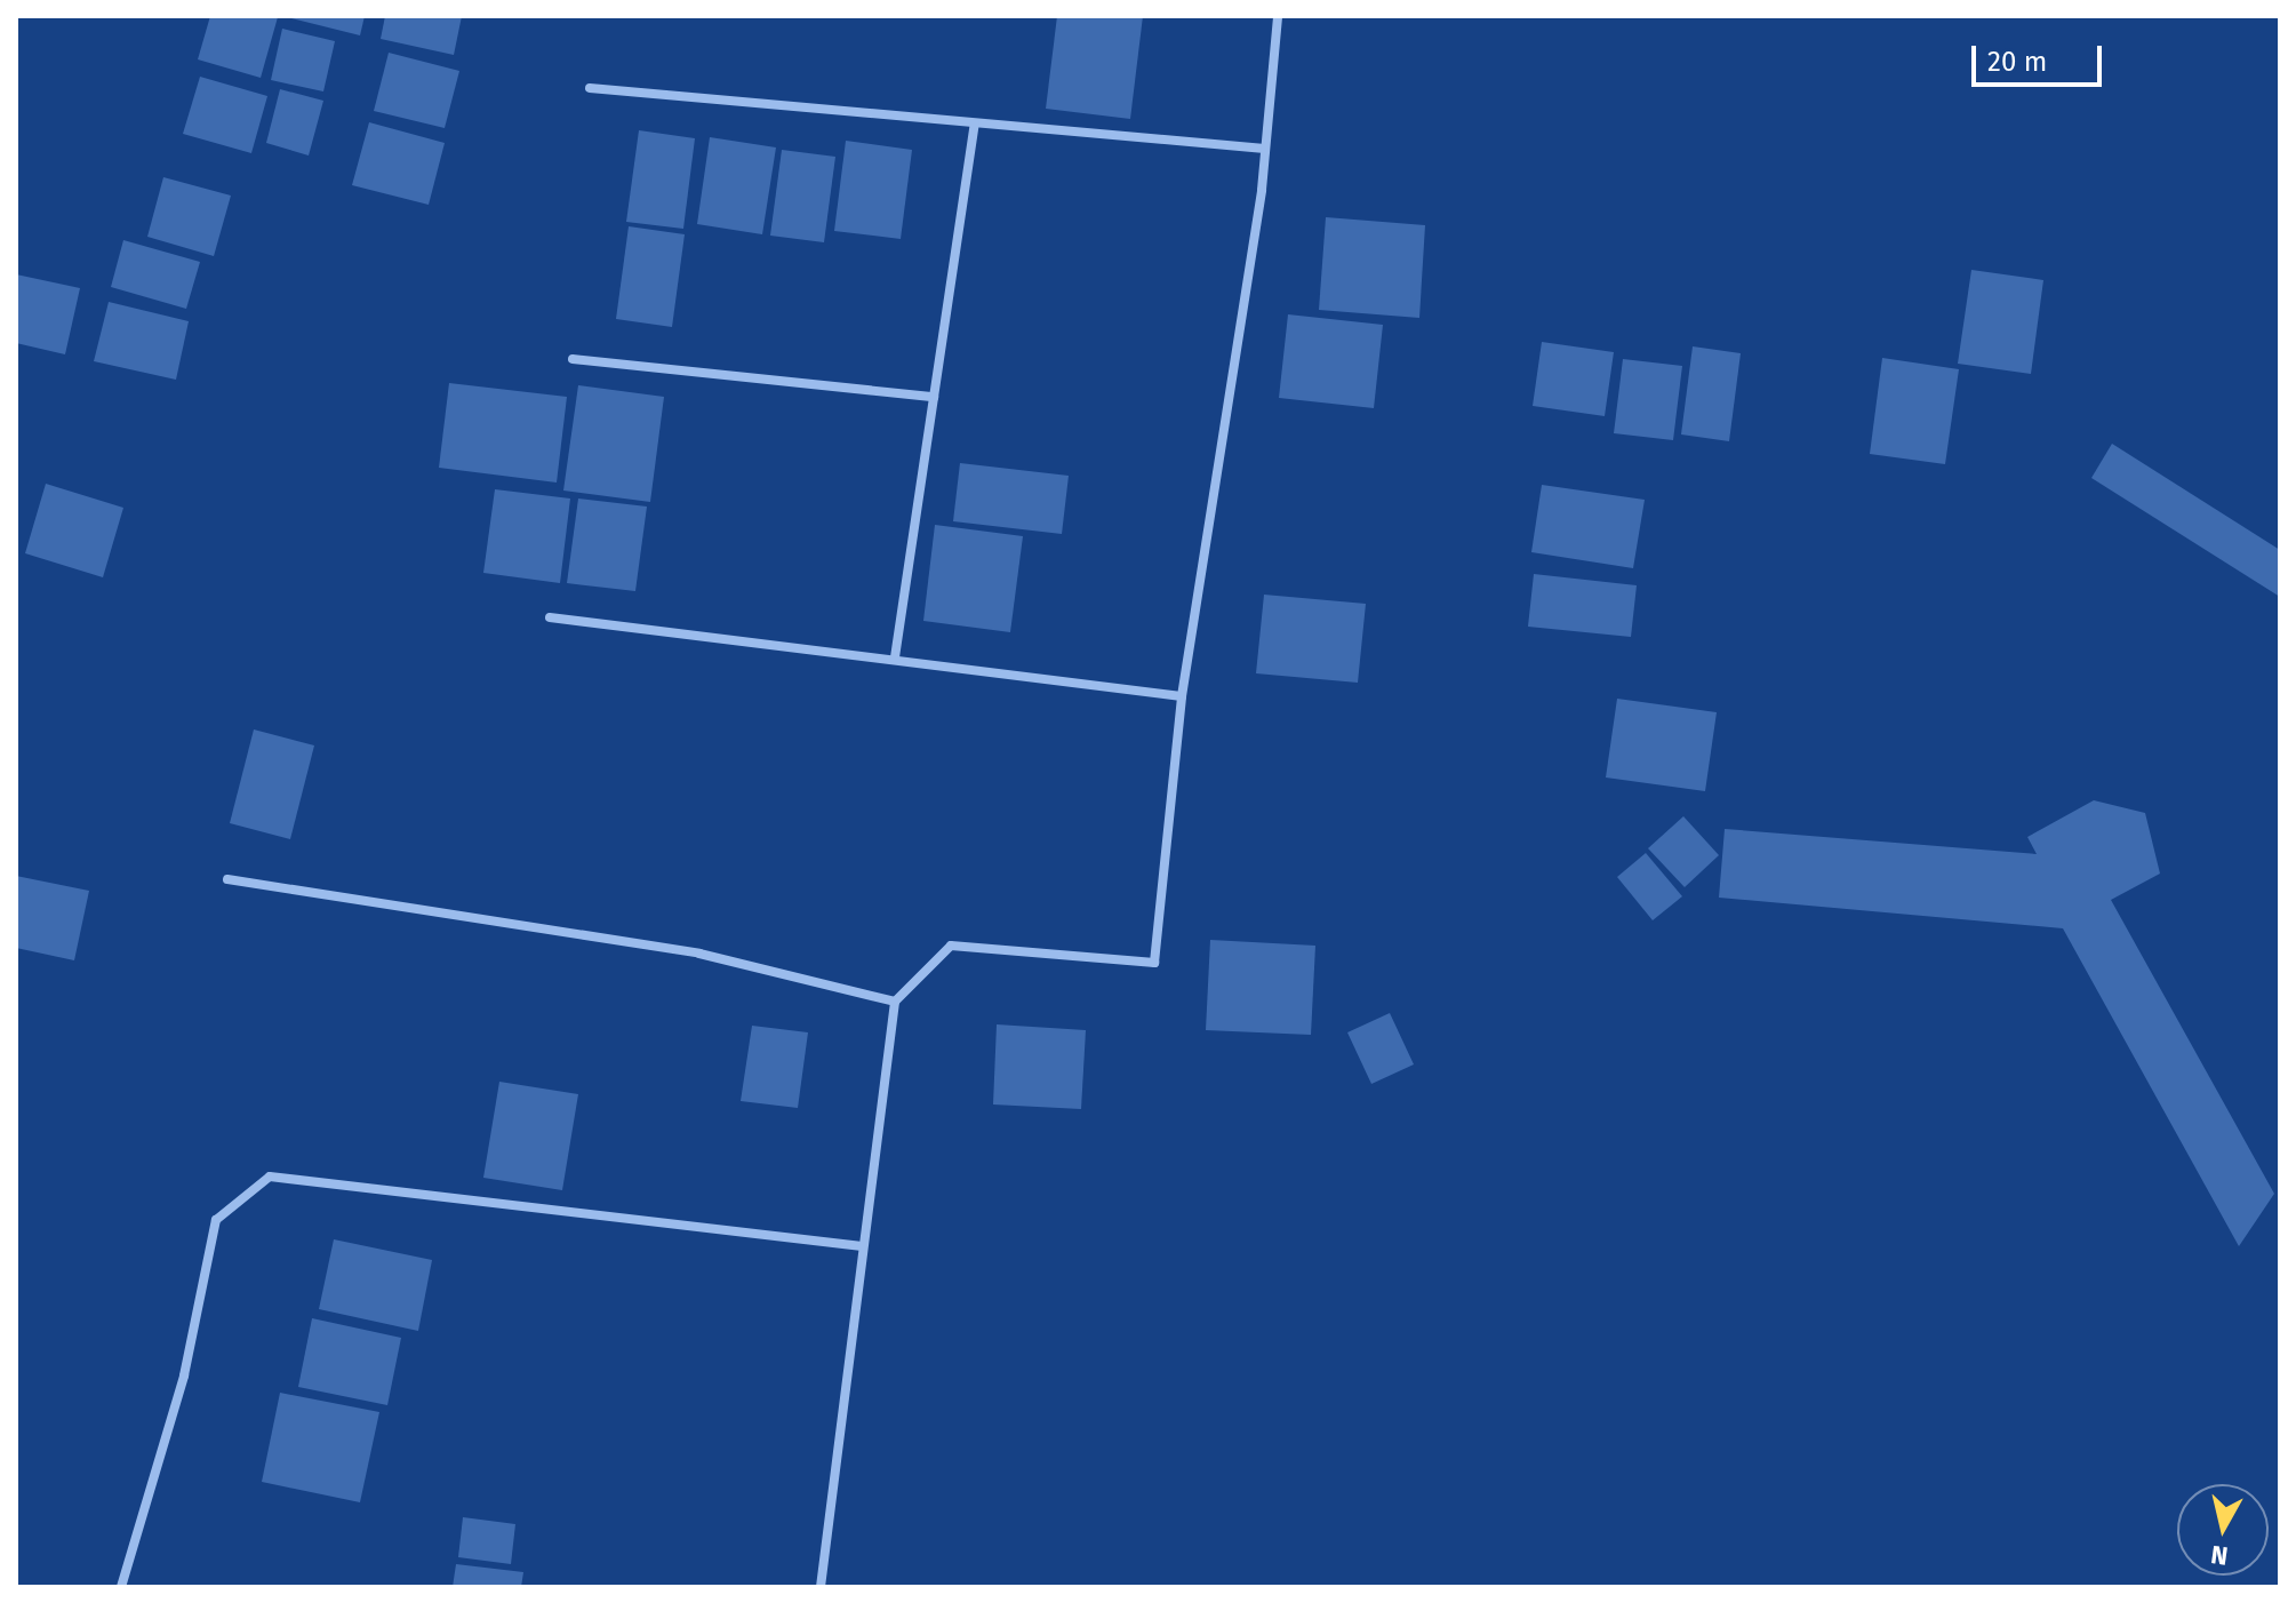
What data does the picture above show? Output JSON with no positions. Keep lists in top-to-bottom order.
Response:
{
  "scale_bar": "20 m",
  "north": "bottom"
}
